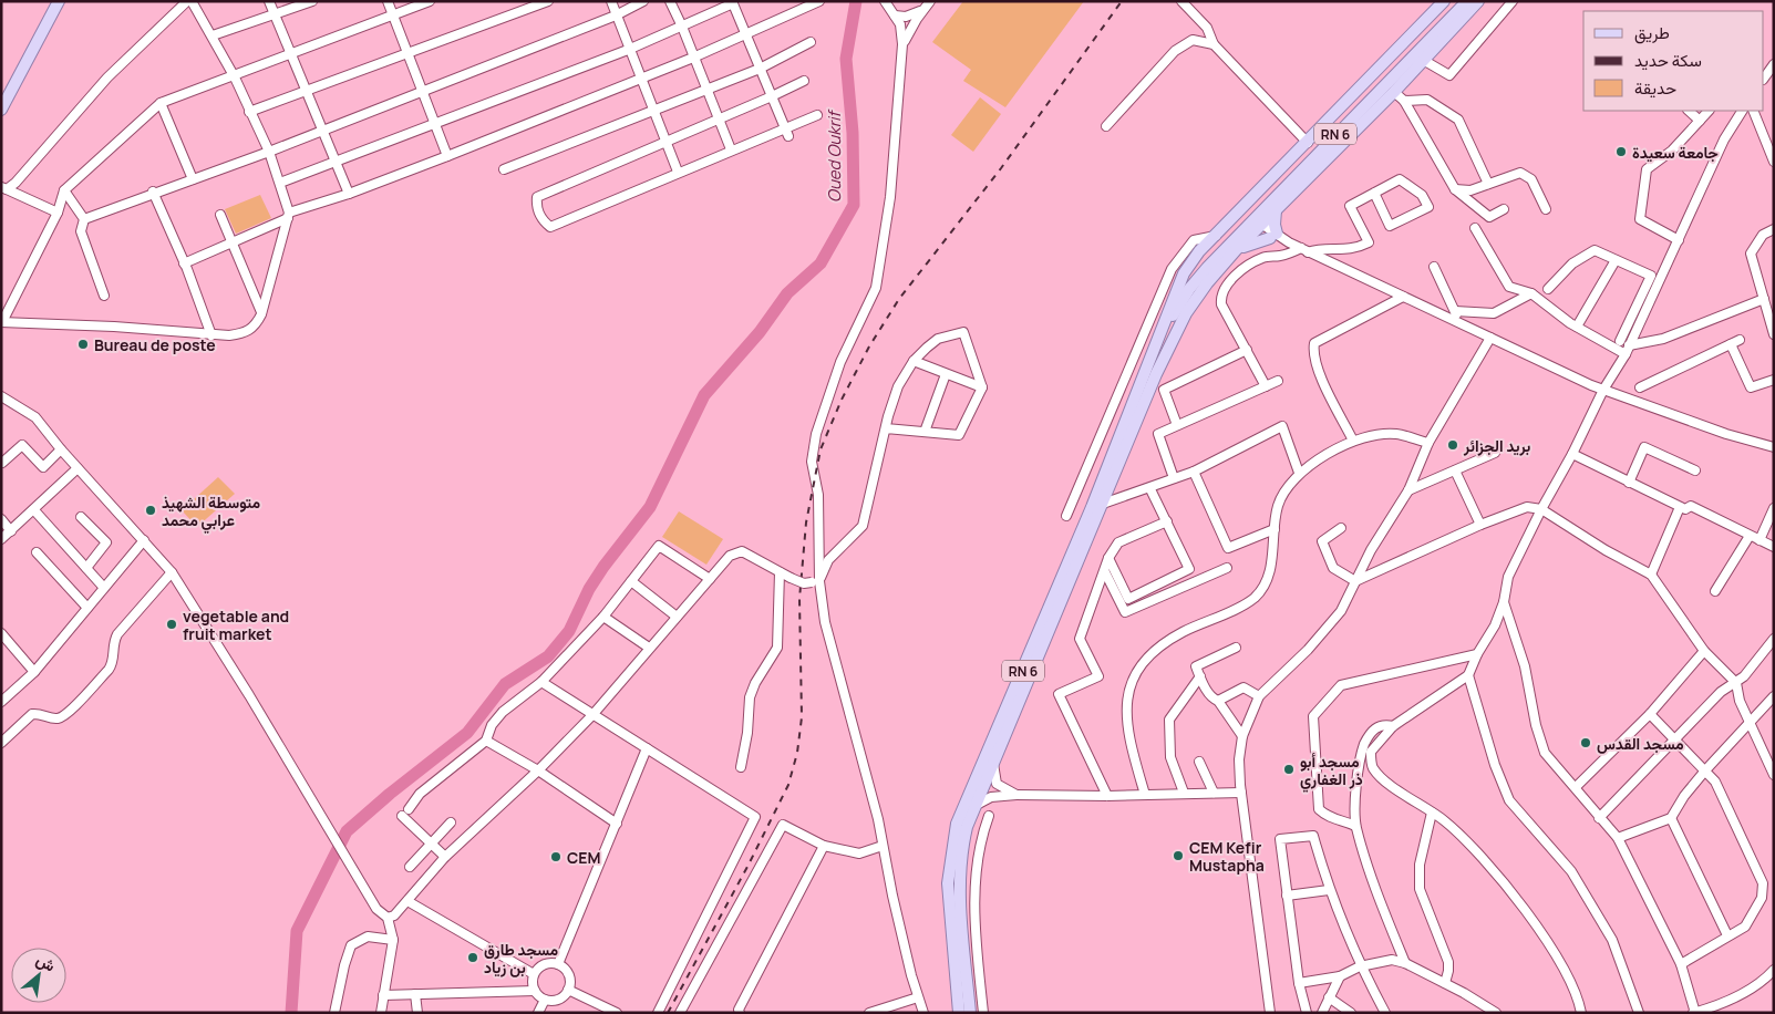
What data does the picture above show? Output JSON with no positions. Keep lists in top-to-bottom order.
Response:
{
  "streets": {
    "main road": ["RN 6"]
  },
  "water": ["Oued Oukrif"],
  "places": [
    "جامعة سعيدة",
    "Bureau de poste",
    "بريد الجزائر",
    "متوسطة الشهيذ عرابي محمد",
    "vegetable and fruit market",
    "مسجد القدس",
    "مسجد أبو ذر الغفاري",
    "CEM Kefir Mustapha",
    "CEM",
    "مسجد طارق بن زياد"
  ],
  "legend": ["طريق", "سكة حديد", "حديقة"],
  "north": "top right"
}
